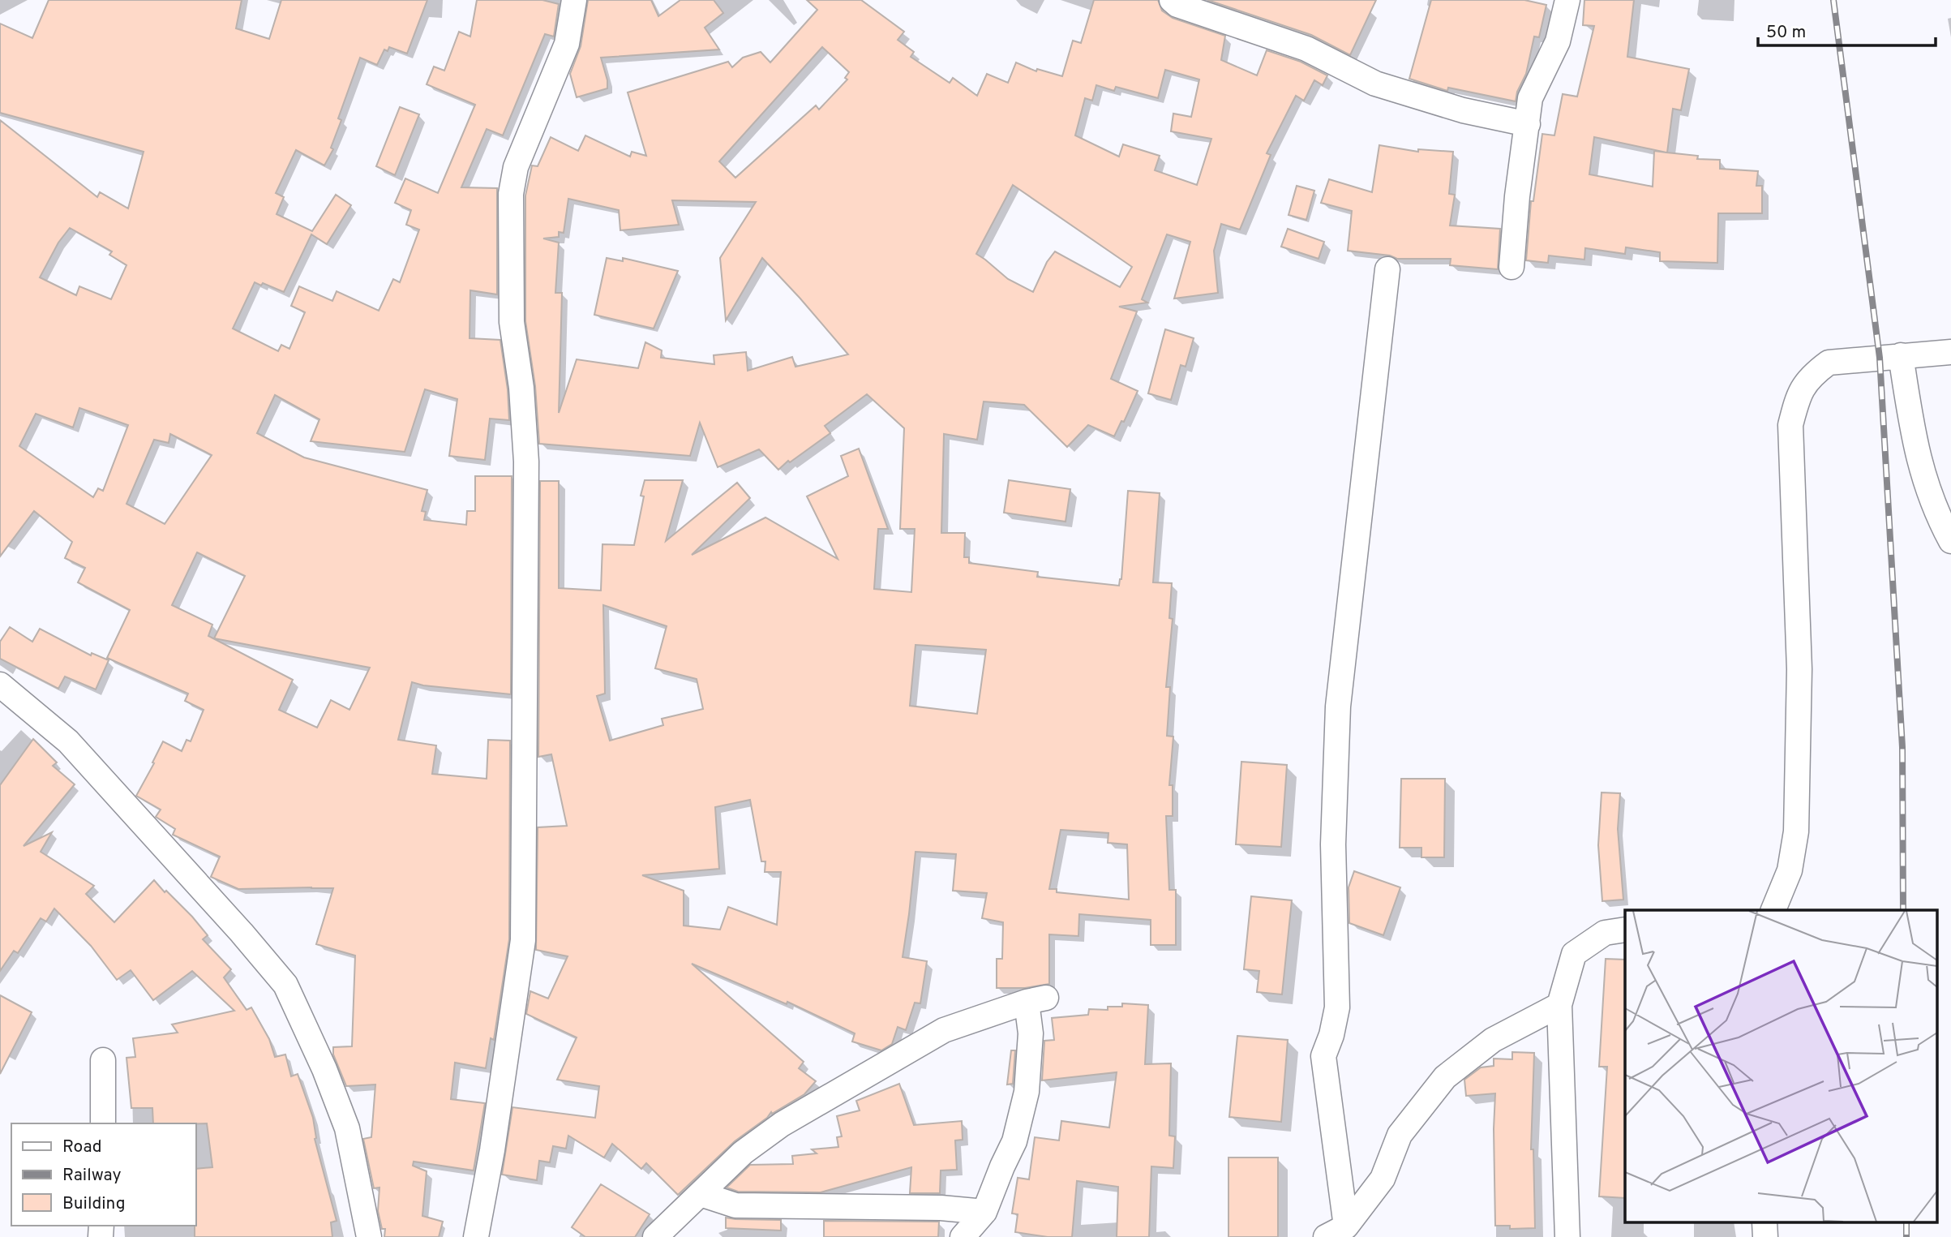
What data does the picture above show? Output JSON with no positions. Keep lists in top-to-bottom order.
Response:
{
  "legend": ["Road", "Railway", "Building"],
  "scale_bar": "50 m"
}
